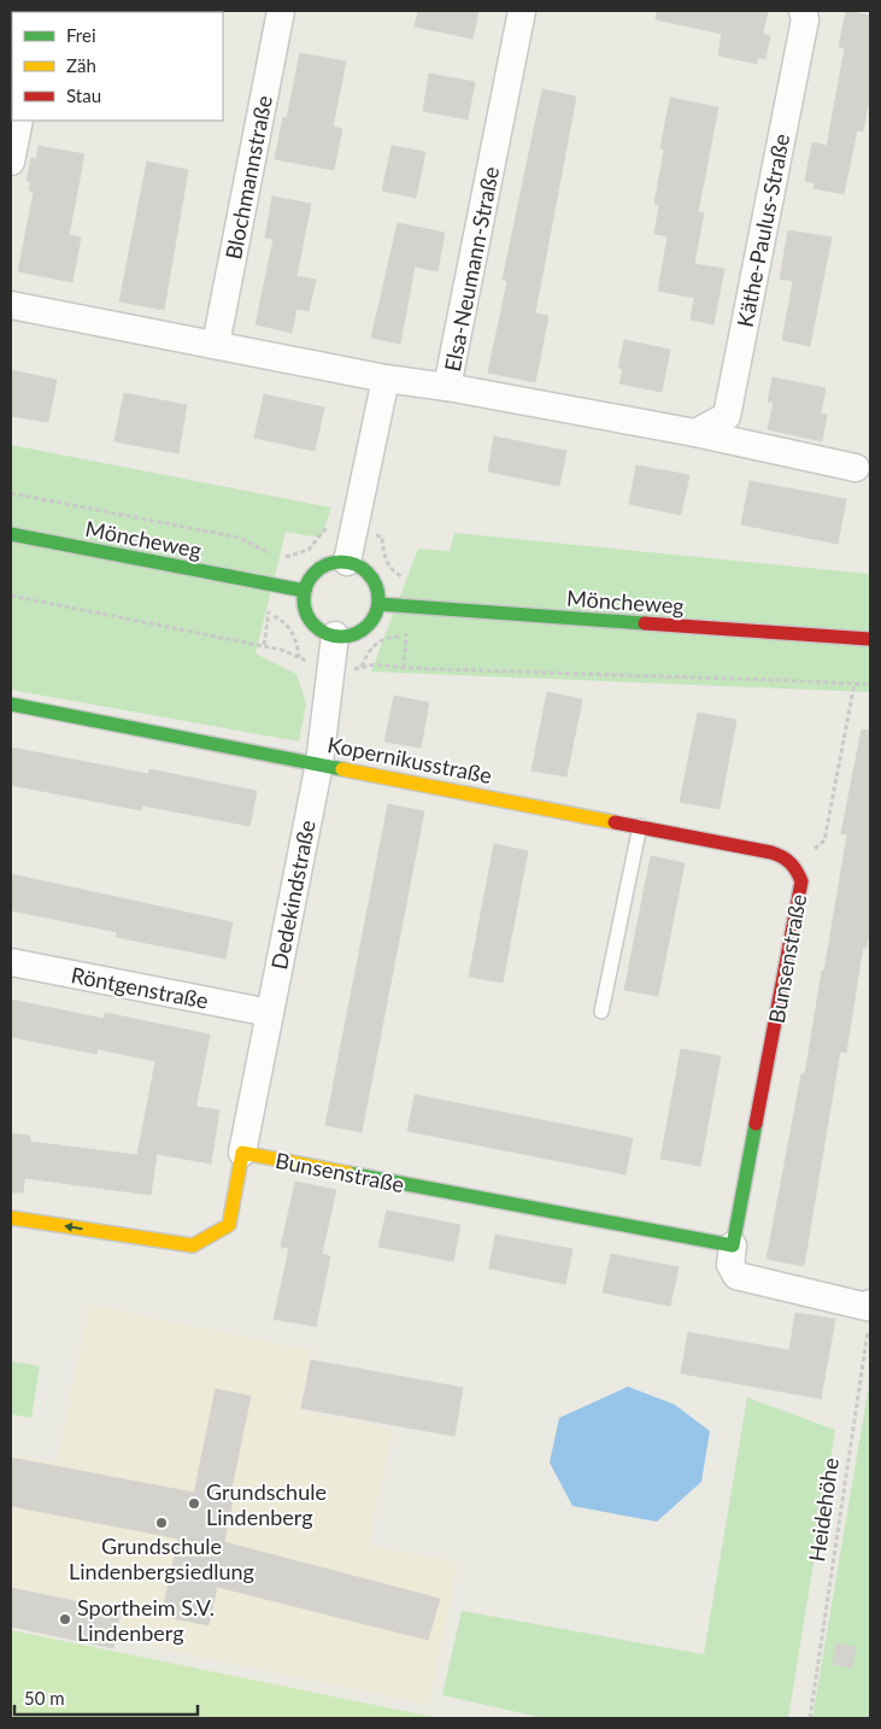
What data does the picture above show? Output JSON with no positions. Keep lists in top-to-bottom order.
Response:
{
  "streets": {
    "street": [
      "Blochmannstraße",
      "Käthe-Paulus-Straße",
      "Elsa-Neumann-Straße",
      "Möncheweg",
      "Kopernikusstraße",
      "Dedekindstraße",
      "Bunsenstraße",
      "Röntgenstraße"
    ],
    "path": ["Heidehöhe"]
  },
  "crossings": [
    ["Möncheweg", "Dedekindstraße"],
    ["Kopernikusstraße", "Dedekindstraße"],
    ["Kopernikusstraße", "Bunsenstraße"],
    ["Dedekindstraße", "Bunsenstraße"],
    ["Dedekindstraße", "Röntgenstraße"],
    ["Bunsenstraße", "Heidehöhe"]
  ],
  "places": ["Grundschule Lindenberg", "Grundschule Lindenbergsiedlung", "Sportheim S.V. Lindenberg"],
  "legend": ["Frei", "Zäh", "Stau"],
  "scale_bar": "50 m"
}
